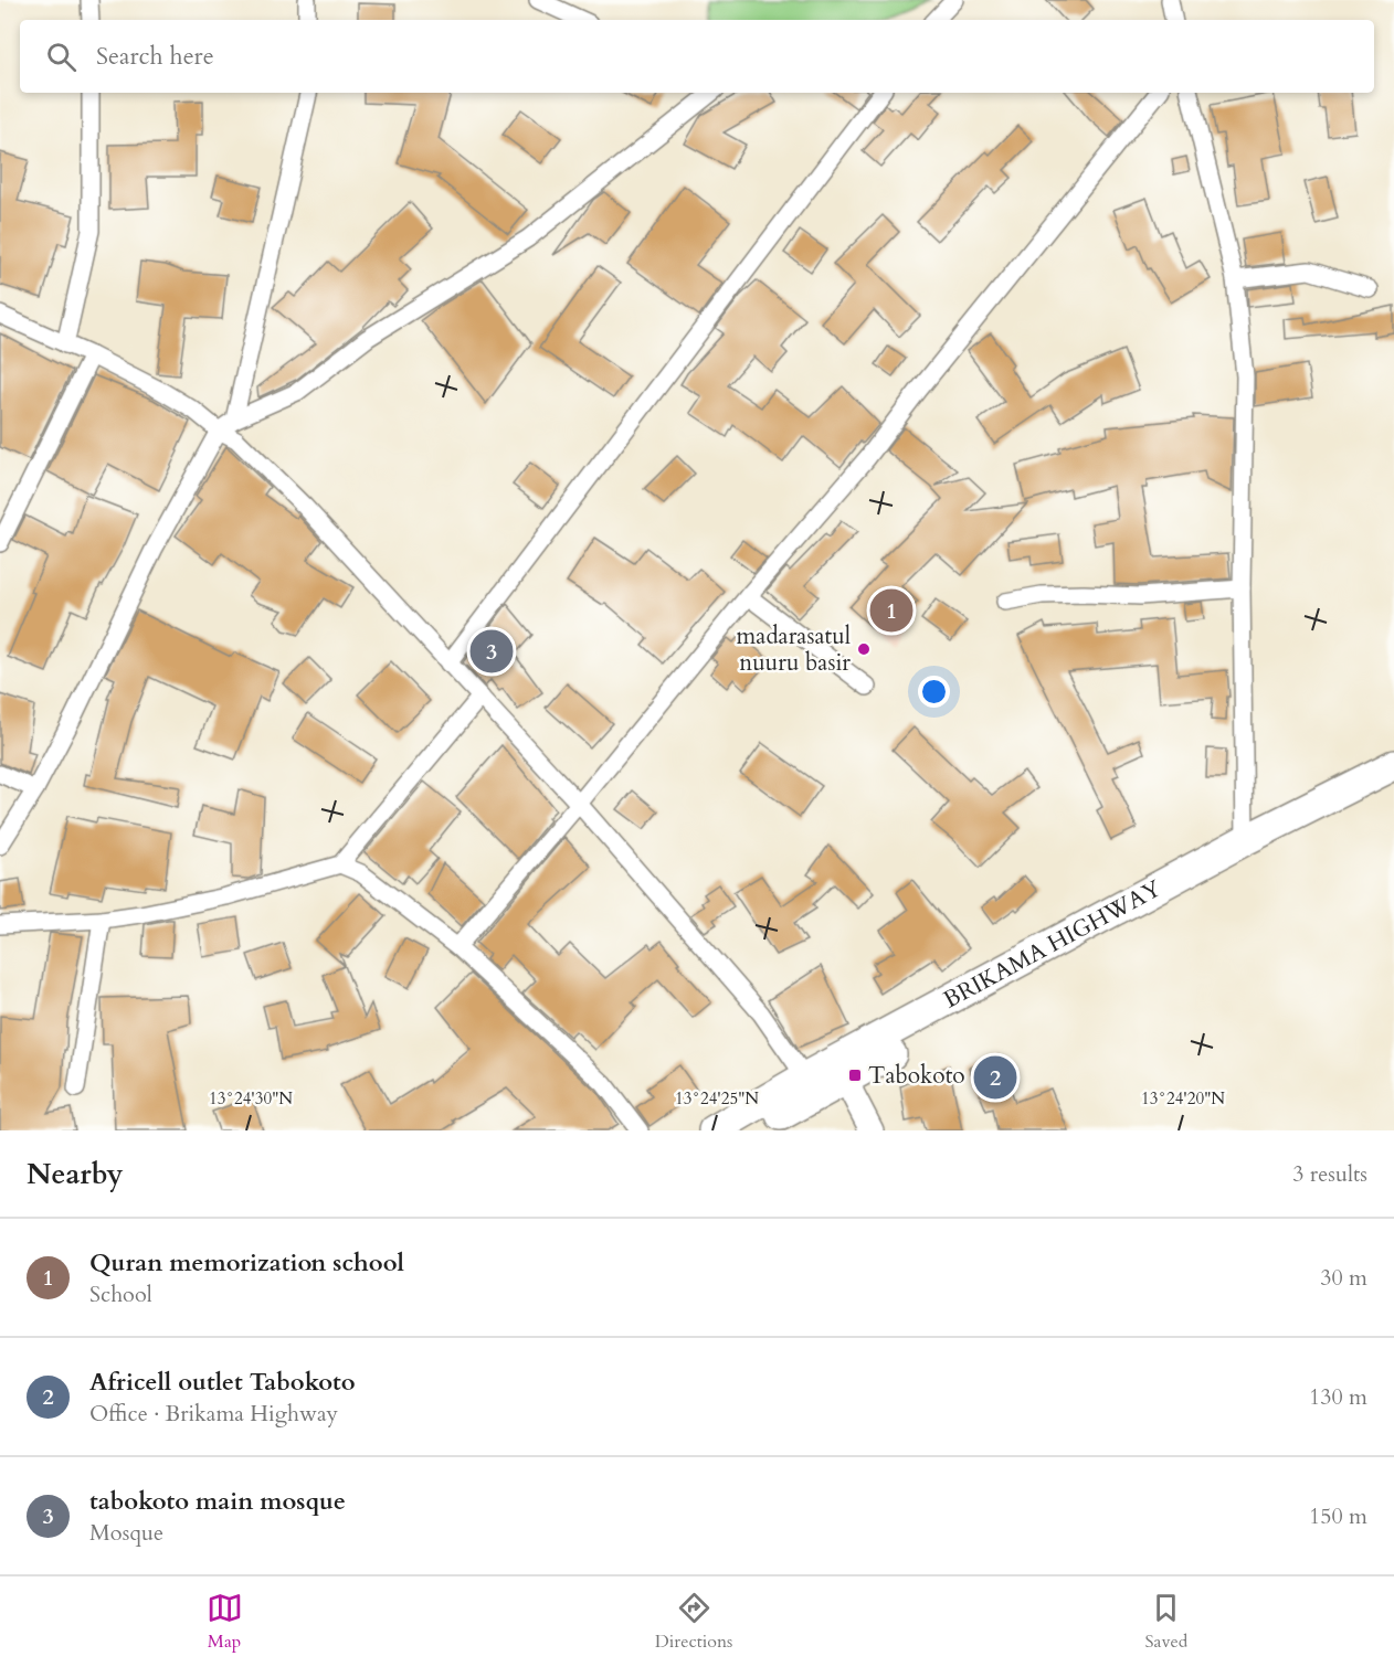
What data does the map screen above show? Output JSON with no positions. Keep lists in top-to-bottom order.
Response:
{
  "streets": {
    "highway": ["BRIKAMA HIGHWAY"]
  },
  "places": {
    "other": ["madarasatul nuuru basir"],
    "transit": ["Tabokoto"]
  },
  "page": {
    "search": "Search here",
    "pins": ["1", "3", "2"],
    "heading": ["Nearby", "3 results"],
    "list": [
      {
        "mark": "1",
        "name": "Quran memorization school",
        "note": "School",
        "value": "30 m"
      },
      {
        "mark": "2",
        "name": "Africell outlet Tabokoto",
        "note": "Office · Brikama Highway",
        "value": "130 m"
      },
      {
        "mark": "3",
        "name": "tabokoto main mosque",
        "note": "Mosque",
        "value": "150 m"
      }
    ],
    "nav": ["Map", "Directions", "Saved"]
  },
  "coordinates": ["13°24'30\"N", "13°24'25\"N", "13°24'20\"N"]
}
